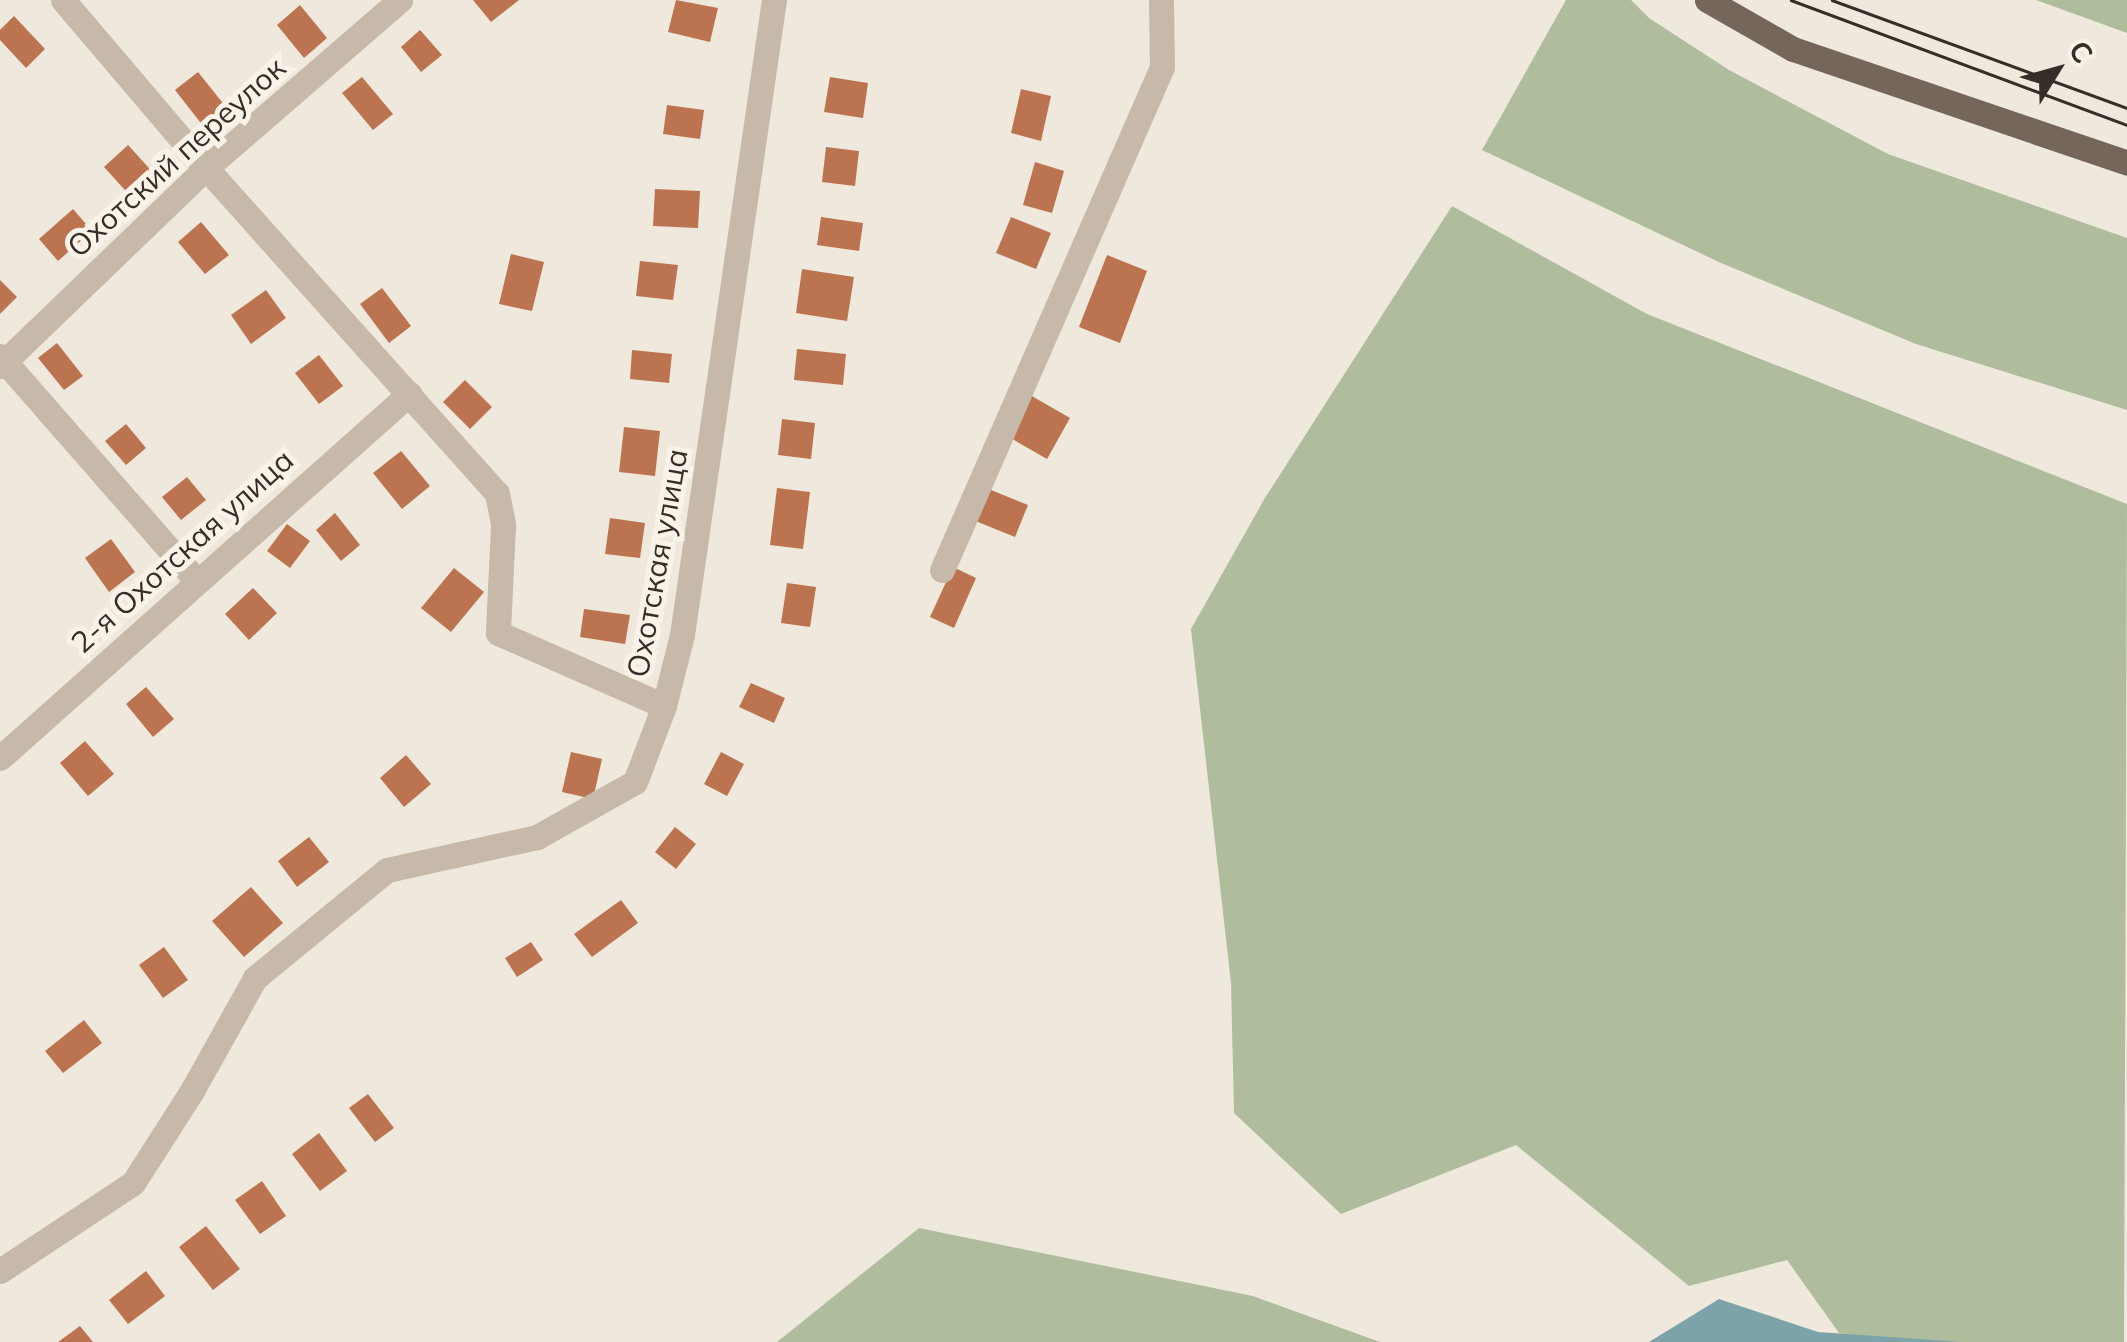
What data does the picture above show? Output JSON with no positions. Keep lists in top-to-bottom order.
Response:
{
  "streets": {
    "street": ["Охотский переулок", "2-я Охотская улица", "Охотская улица"]
  },
  "north": "top right"
}
